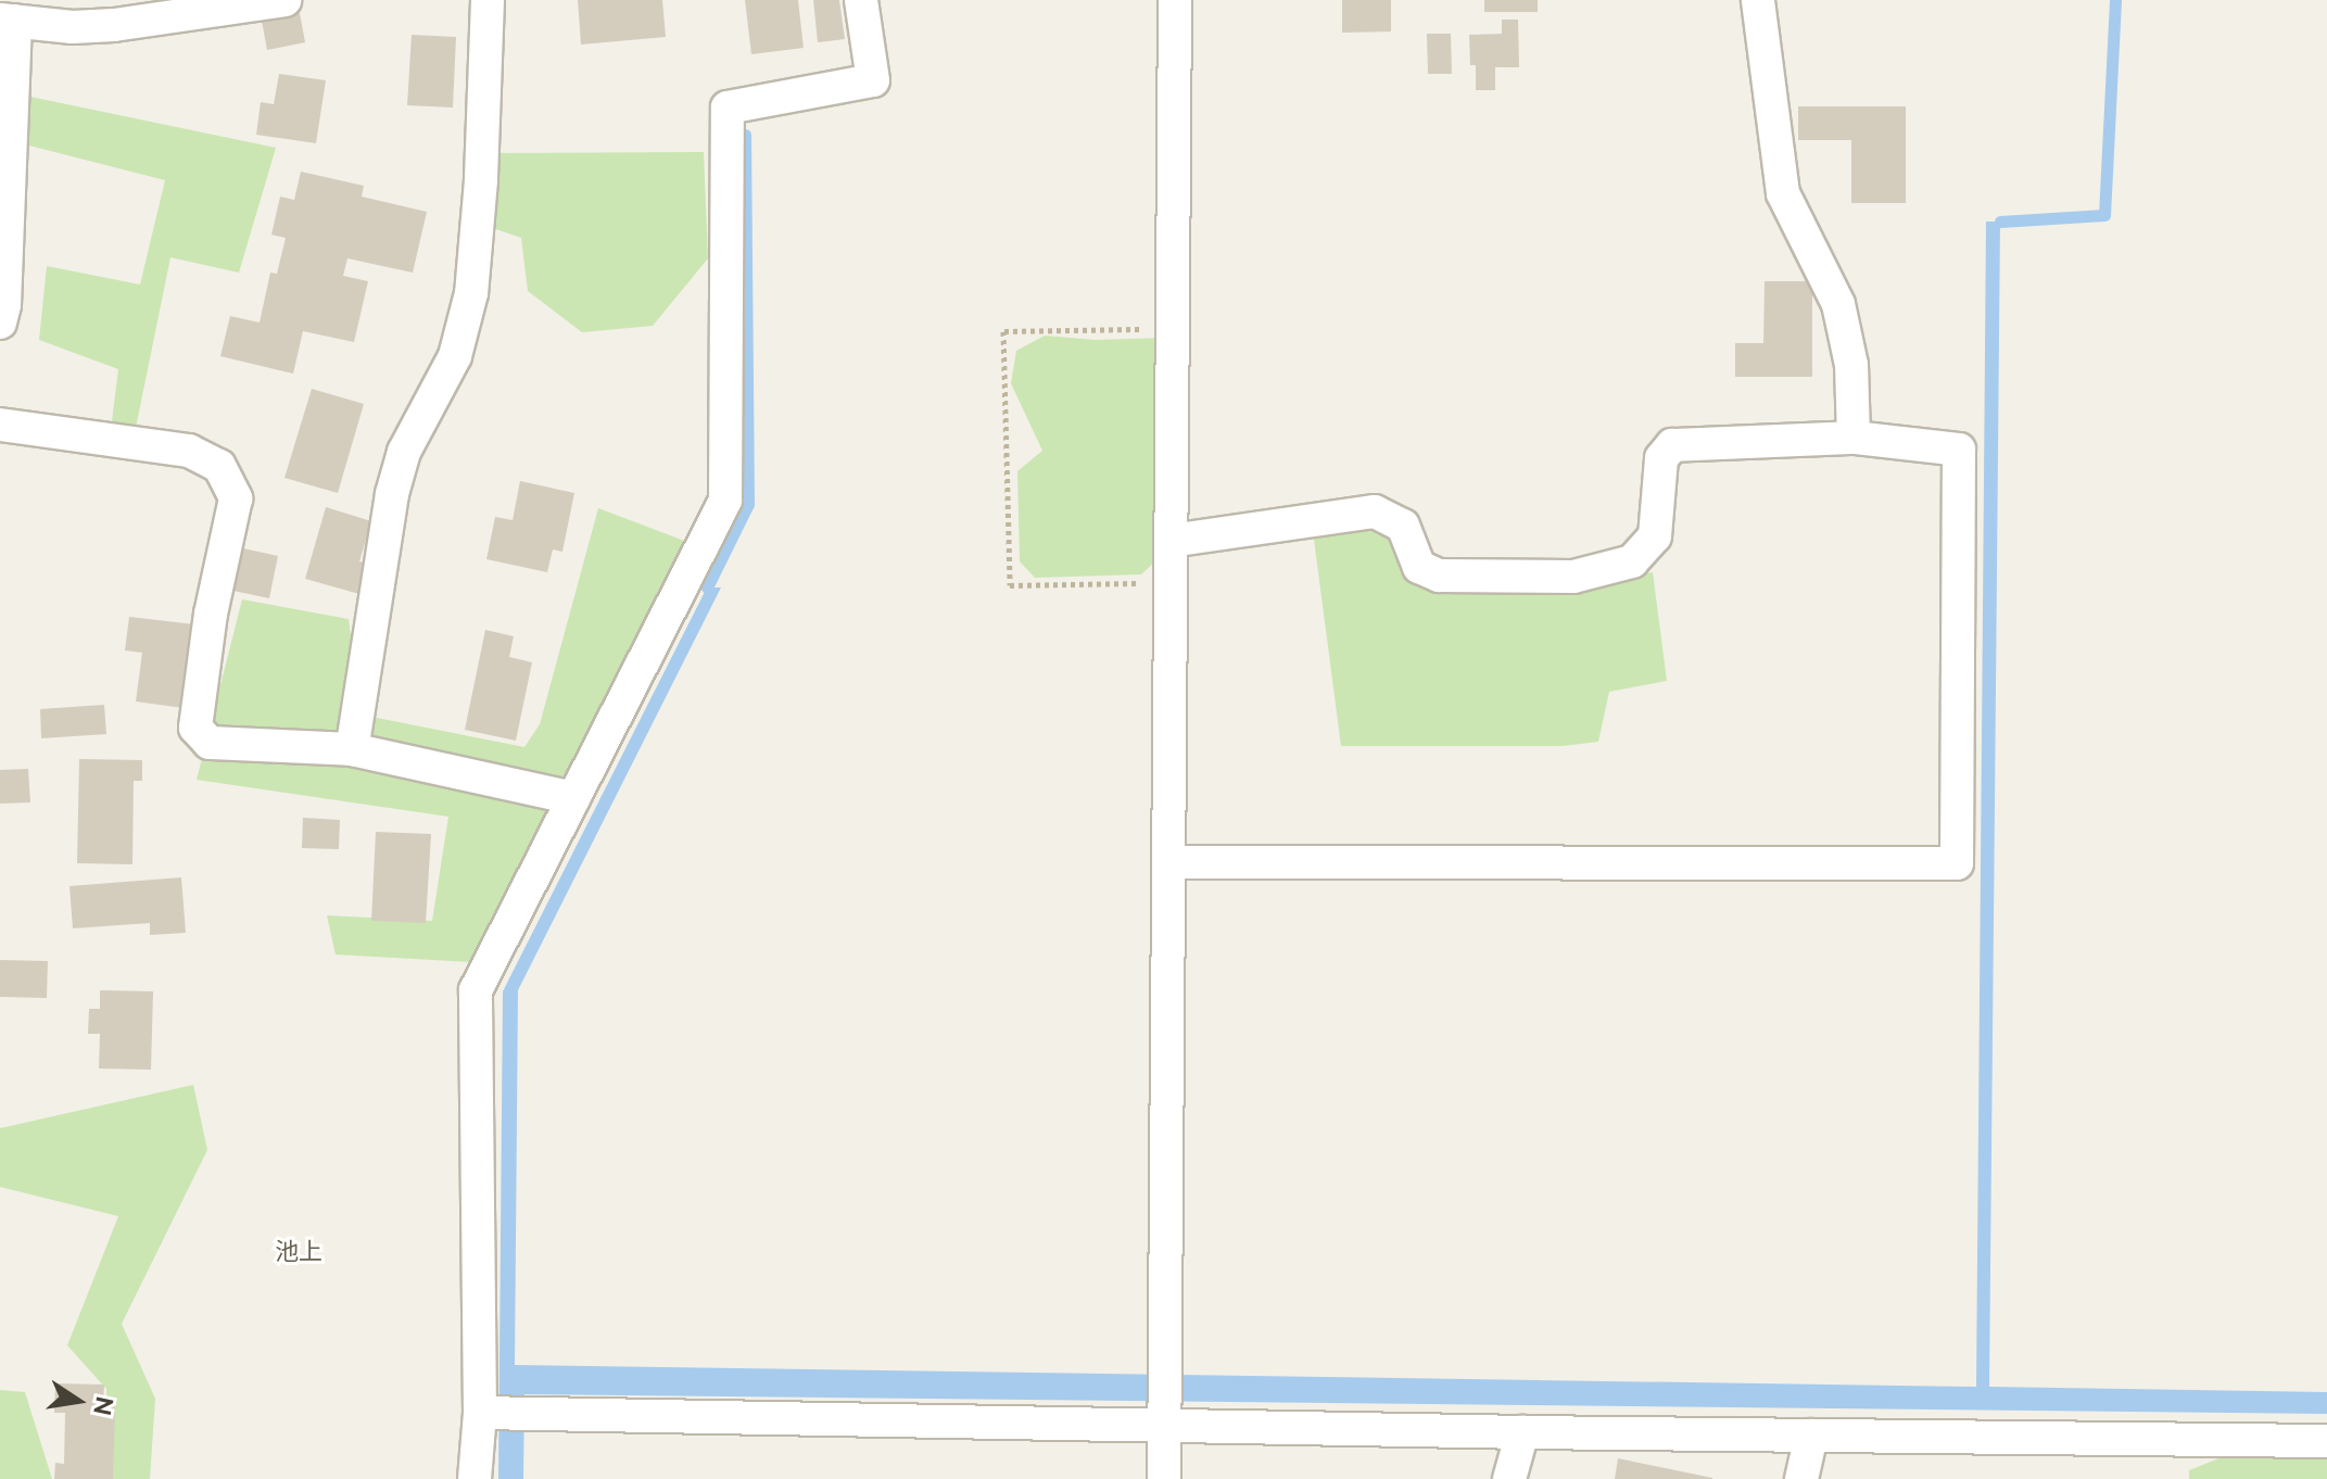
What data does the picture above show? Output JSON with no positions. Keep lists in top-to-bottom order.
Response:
{
  "districts": ["池上"],
  "north": "right"
}
